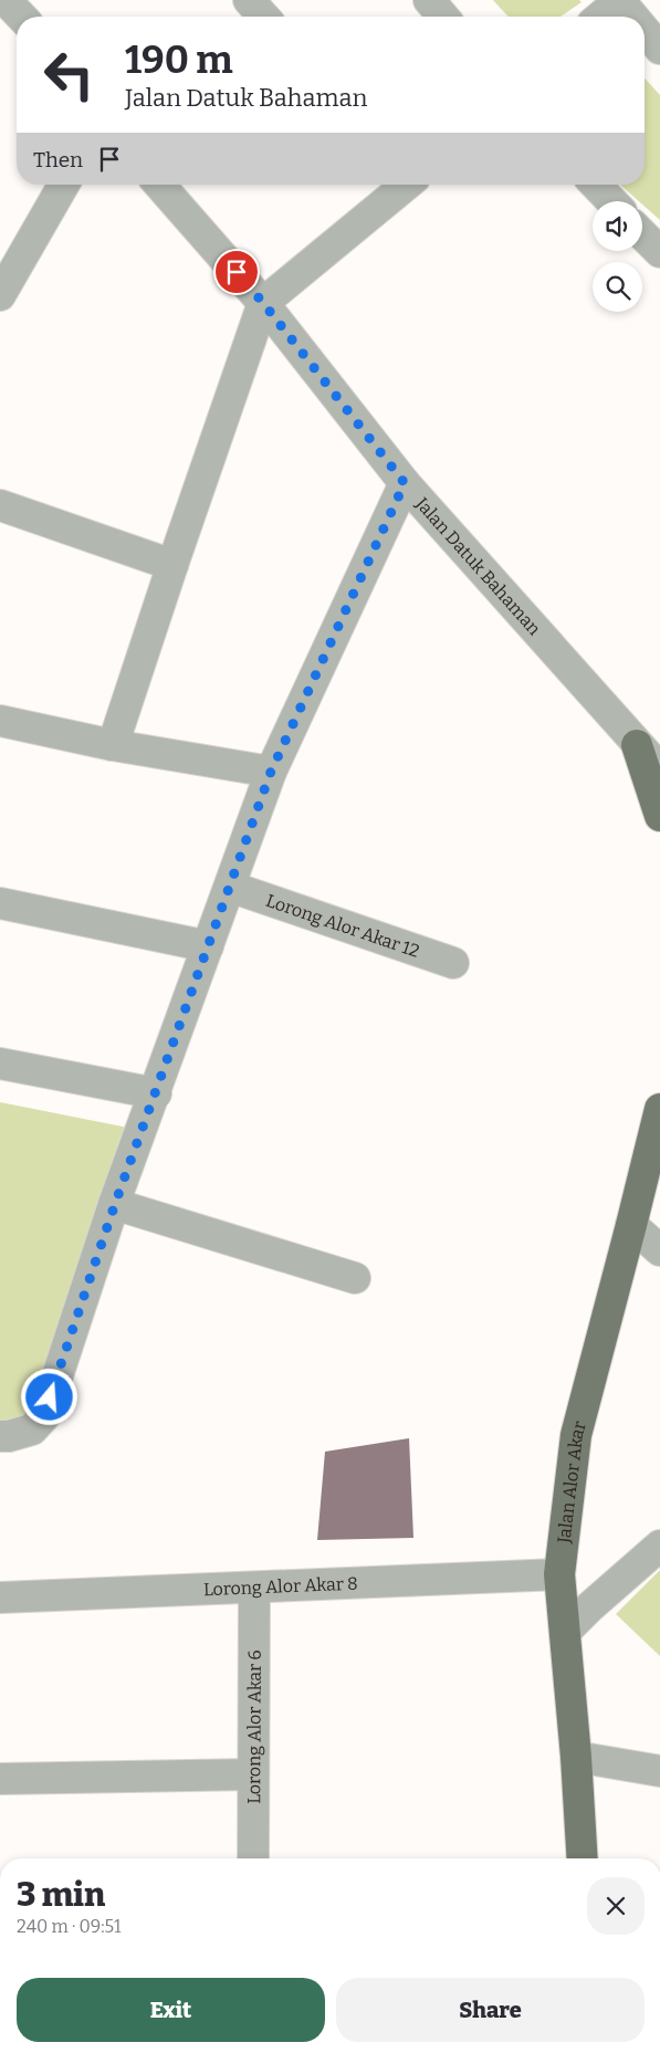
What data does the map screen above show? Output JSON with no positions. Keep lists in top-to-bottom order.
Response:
{
  "streets": {
    "main road": ["Jalan Alor Akar"],
    "street": [
      "Jalan Datuk Bahaman",
      "Lorong Alor Akar 12",
      "Lorong Alor Akar 8",
      "Lorong Alor Akar 6"
    ]
  },
  "crossings": [
    ["Jalan Alor Akar", "Lorong Alor Akar 8"],
    ["Lorong Alor Akar 8", "Lorong Alor Akar 6"]
  ],
  "page": {
    "turn": ["190 m", "Jalan Datuk Bahaman"],
    "then": "Then",
    "heading": ["3 min", "240 m · 09:51"],
    "buttons": ["Exit", "Share"]
  }
}
